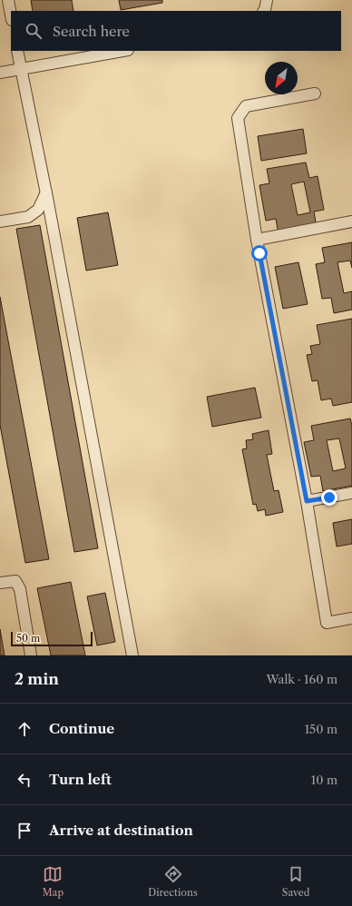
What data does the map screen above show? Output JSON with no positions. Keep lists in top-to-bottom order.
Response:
{
  "scale_bar": "50 m",
  "north": "bottom left",
  "page": {
    "search": "Search here",
    "scale": "50 m",
    "heading": ["2 min", "Walk · 160 m"],
    "list": [
      ["Continue", "150 m"],
      ["Turn left", "10 m"],
      "Arrive at destination"
    ],
    "nav": ["Map", "Directions", "Saved"]
  }
}
